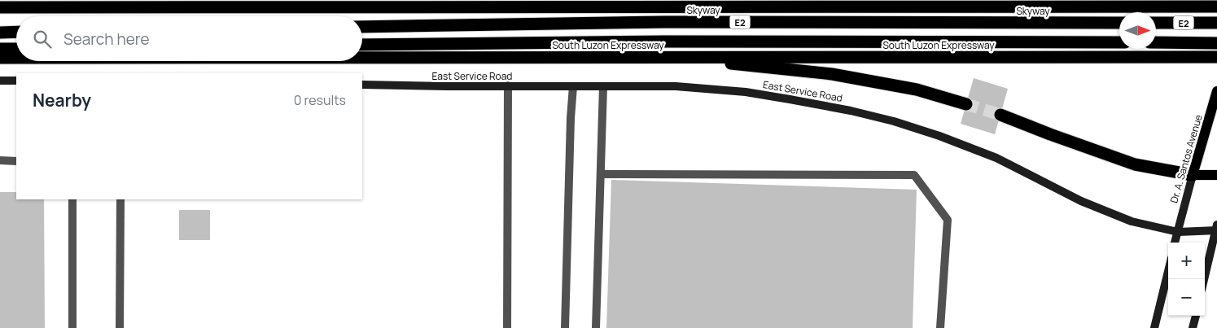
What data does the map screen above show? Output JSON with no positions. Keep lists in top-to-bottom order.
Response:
{
  "streets": {
    "highway": ["Skyway", "E2", "South Luzon Expressway"],
    "main road": ["East Service Road", "Dr. A. Santos Avenue"]
  },
  "crossings": [
    ["East Service Road", "Dr. A. Santos Avenue"]
  ],
  "north": "right",
  "page": {
    "search": "Search here",
    "heading": ["Nearby", "0 results"],
    "map_buttons": ["+", "−"]
  }
}
